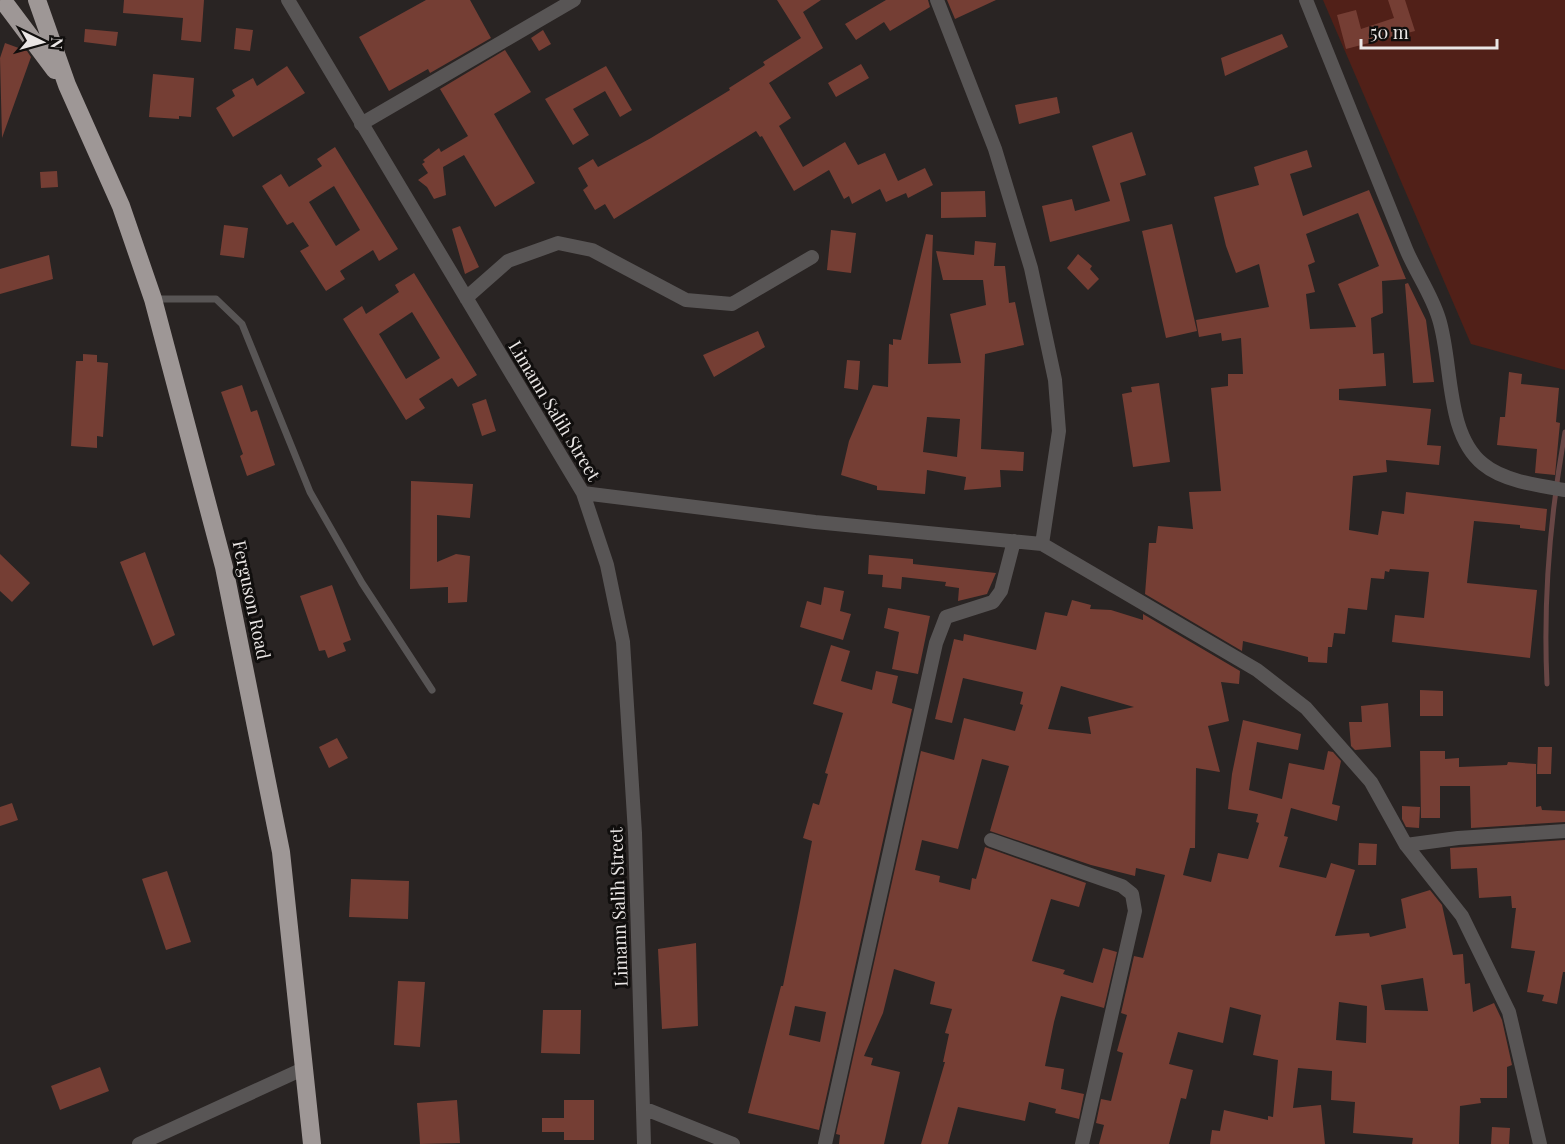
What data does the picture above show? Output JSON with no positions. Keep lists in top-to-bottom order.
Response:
{
  "streets": {
    "highway": ["Ferguson Road"],
    "street": ["Limann Salih Street"]
  },
  "scale_bar": "50 m",
  "north": "right"
}
